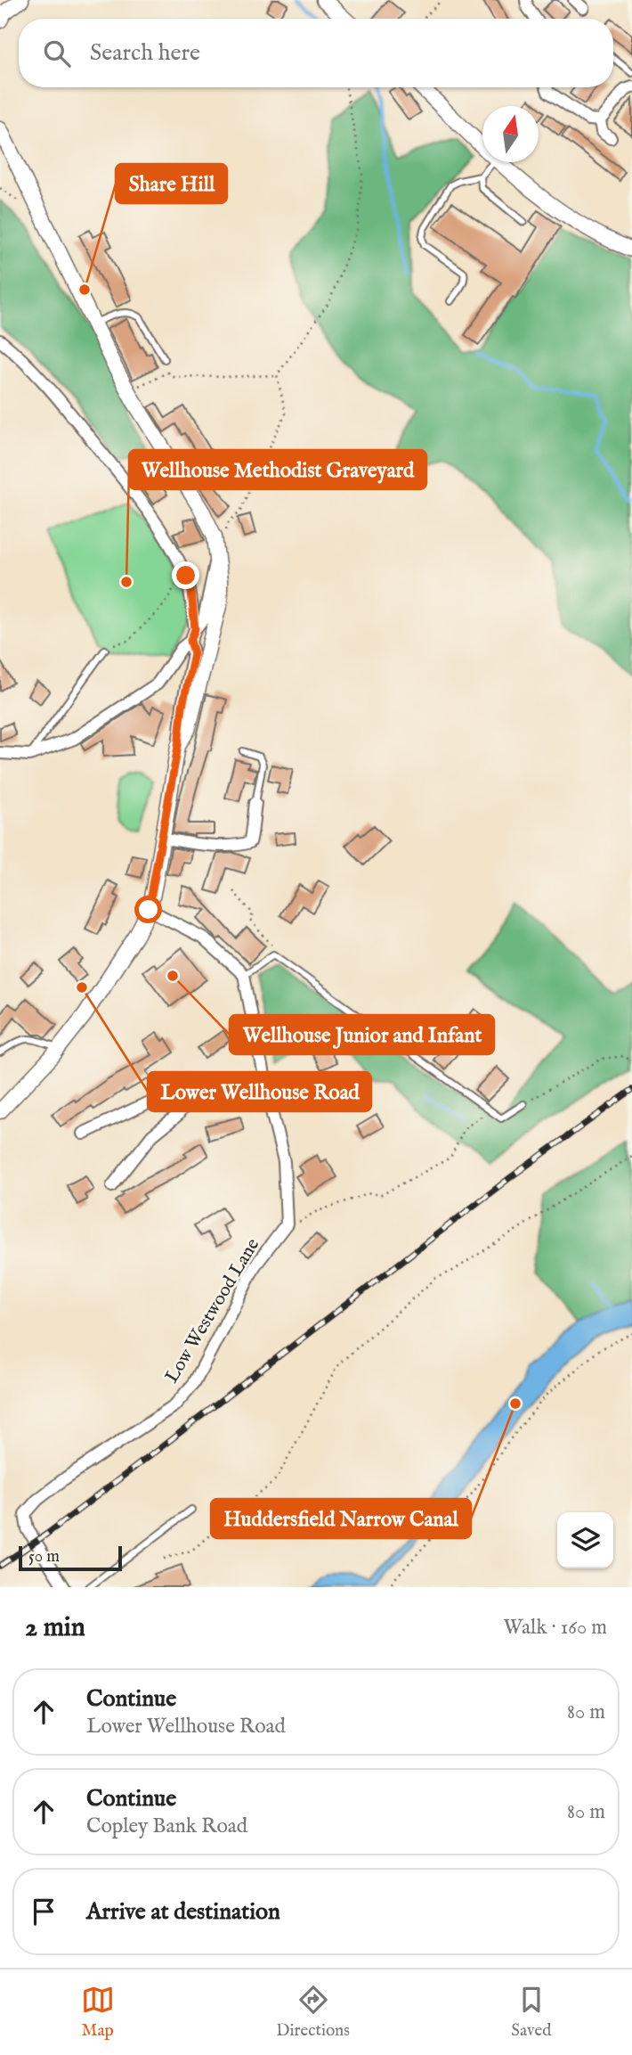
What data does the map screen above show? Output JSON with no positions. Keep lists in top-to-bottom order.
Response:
{
  "streets": {
    "street": ["Low Westwood Lane"]
  },
  "places": [
    "Share Hill",
    "Wellhouse Methodist Graveyard",
    "Wellhouse Junior and Infant",
    "Lower Wellhouse Road",
    "Huddersfield Narrow Canal"
  ],
  "scale_bar": "50 m",
  "north": "top",
  "page": {
    "search": "Search here",
    "scale": "50 m",
    "heading": ["2 min", "Walk · 160 m"],
    "list": [
      ["Continue", "Lower Wellhouse Road", "80 m"],
      ["Continue", "Copley Bank Road", "80 m"],
      "Arrive at destination"
    ],
    "nav": ["Map", "Directions", "Saved"]
  }
}
